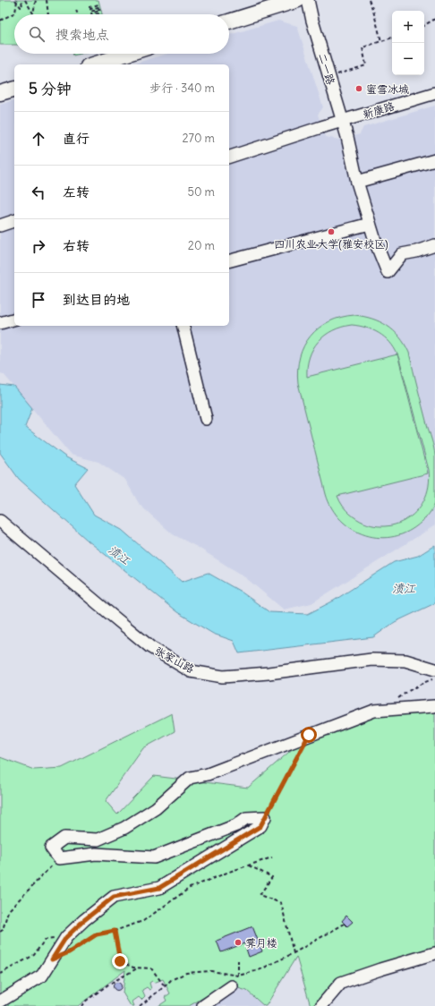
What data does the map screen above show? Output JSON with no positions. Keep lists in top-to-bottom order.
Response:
{
  "streets": {
    "street": ["二一路", "新康路", "张家山路"]
  },
  "crossings": [
    ["二一路", "新康路"]
  ],
  "water": ["𣸣江"],
  "places": ["蜜雪冰城", "四川农业大学(雅安校区)", "霁月楼"],
  "page": {
    "map_buttons": ["+", "−"],
    "search": "搜索地点",
    "heading": ["5 分钟", "步行 · 340 m"],
    "list": [
      ["直行", "270 m"],
      ["左转", "50 m"],
      ["右转", "20 m"],
      "到达目的地"
    ]
  }
}
